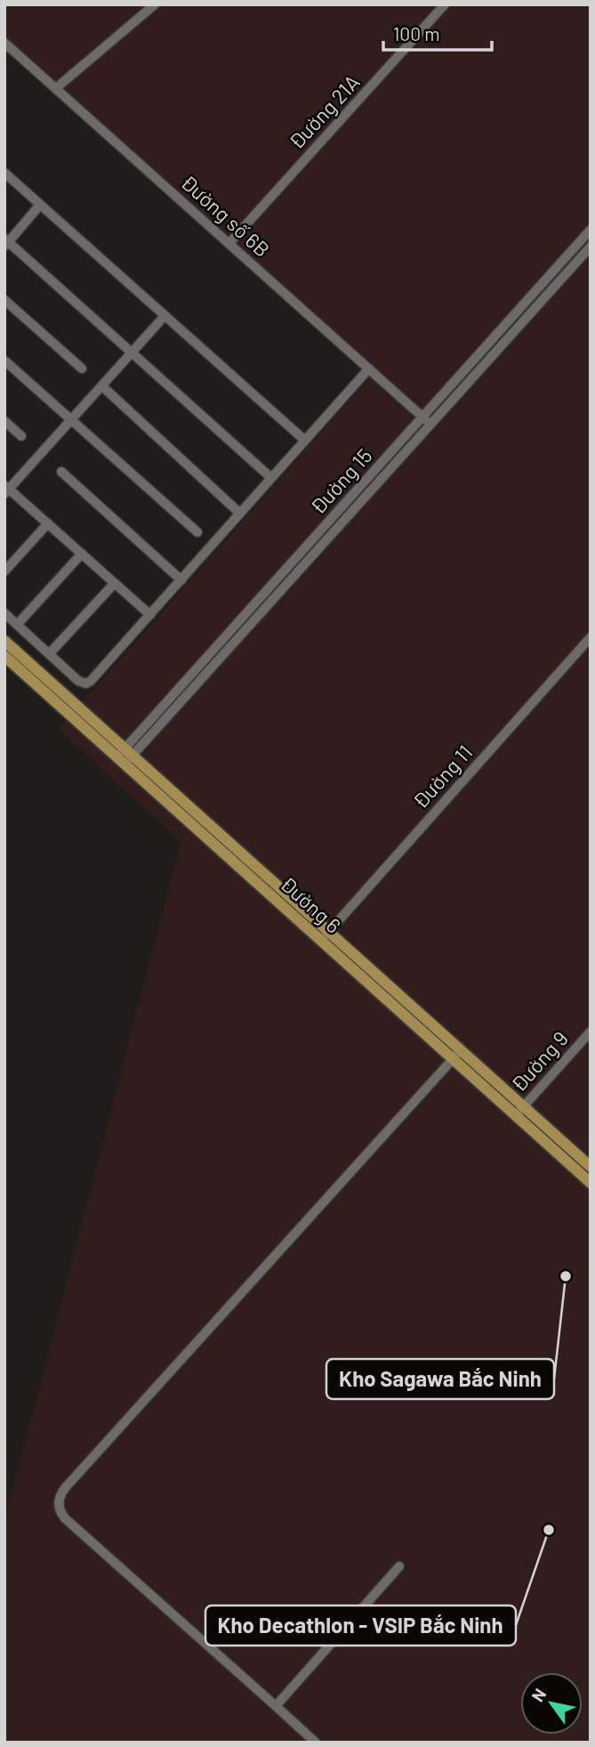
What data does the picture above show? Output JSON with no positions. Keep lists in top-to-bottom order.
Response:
{
  "streets": {
    "main road": ["Đường 6"],
    "street": [
      "Đường 21A",
      "Đường số 6B",
      "Đường 15",
      "Đường 11",
      "Đường 9"
    ]
  },
  "crossings": [
    ["Đường 21A", "Đường số 6B"],
    ["Đường số 6B", "Đường 15"],
    ["Đường 15", "Đường 6"],
    ["Đường 11", "Đường 6"],
    ["Đường 6", "Đường 9"]
  ],
  "places": ["Kho Sagawa Bắc Ninh", "Kho Decathlon - VSIP Bắc Ninh"],
  "scale_bar": "100 m",
  "north": "top left"
}
